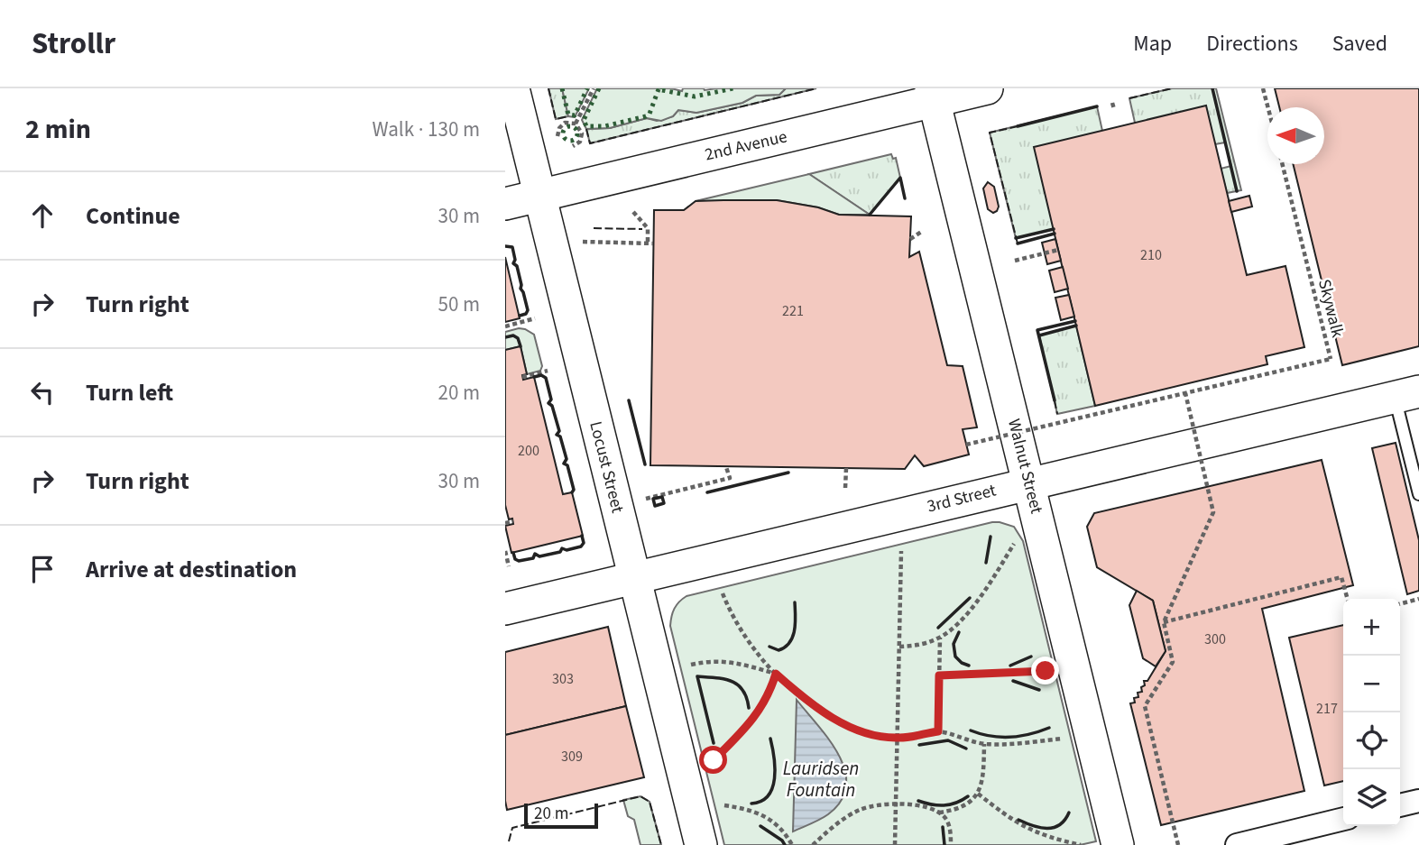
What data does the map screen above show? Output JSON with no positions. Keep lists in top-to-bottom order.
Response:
{
  "streets": {
    "main road": [
      "2nd Avenue",
      "Walnut Street",
      "Locust Street",
      "3rd Street"
    ],
    "path": ["Skywalk"]
  },
  "crossings": [
    ["2nd Avenue", "Walnut Street"],
    ["2nd Avenue", "Locust Street"],
    ["Walnut Street", "3rd Street"],
    ["Locust Street", "3rd Street"]
  ],
  "water": ["Lauridsen Fountain"],
  "house_numbers": [
    "210",
    "221",
    "200",
    "300",
    "303",
    "217",
    "309"
  ],
  "scale_bar": "20 m",
  "north": "left",
  "page": {
    "header": "Strollr",
    "nav": ["Map", "Directions", "Saved"],
    "heading": ["2 min", "Walk · 130 m"],
    "list": [
      ["Continue", "30 m"],
      ["Turn right", "50 m"],
      ["Turn left", "20 m"],
      ["Turn right", "30 m"],
      "Arrive at destination"
    ],
    "map_buttons": ["+", "−"],
    "scale": "20 m"
  }
}
